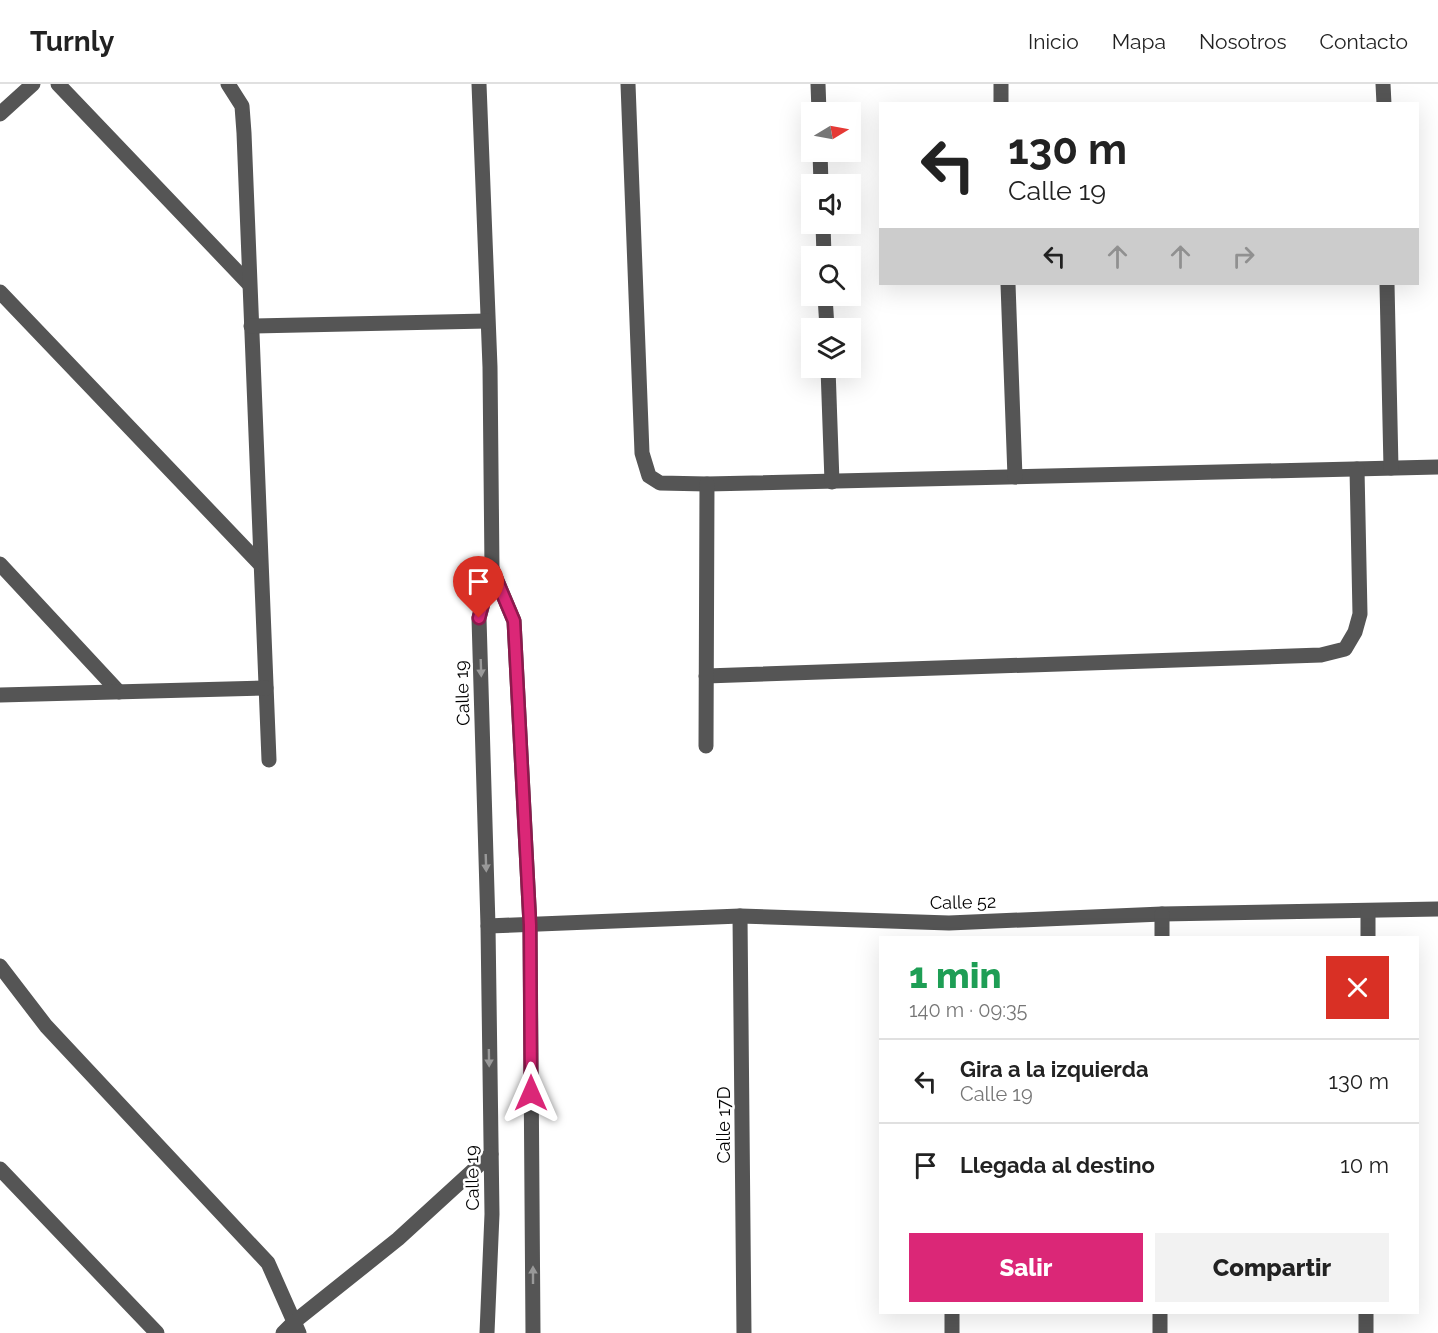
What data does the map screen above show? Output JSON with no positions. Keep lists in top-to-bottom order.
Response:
{
  "streets": {
    "street": ["Calle 19", "Calle 52", "Calle 17D"]
  },
  "crossings": [
    ["Calle 19", "Calle 52"],
    ["Calle 52", "Calle 17D"]
  ],
  "north": "right",
  "page": {
    "header": "Turnly",
    "nav": [
      "Inicio",
      "Mapa",
      "Nosotros",
      "Contacto"
    ],
    "turn": ["130 m", "Calle 19"],
    "heading": ["1 min", "140 m · 09:35"],
    "list": [
      {
        "name": "Gira a la izquierda",
        "note": "Calle 19",
        "value": "130 m"
      },
      {
        "name": "Llegada al destino",
        "value": "10 m"
      }
    ],
    "buttons": ["Salir", "Compartir"]
  }
}
